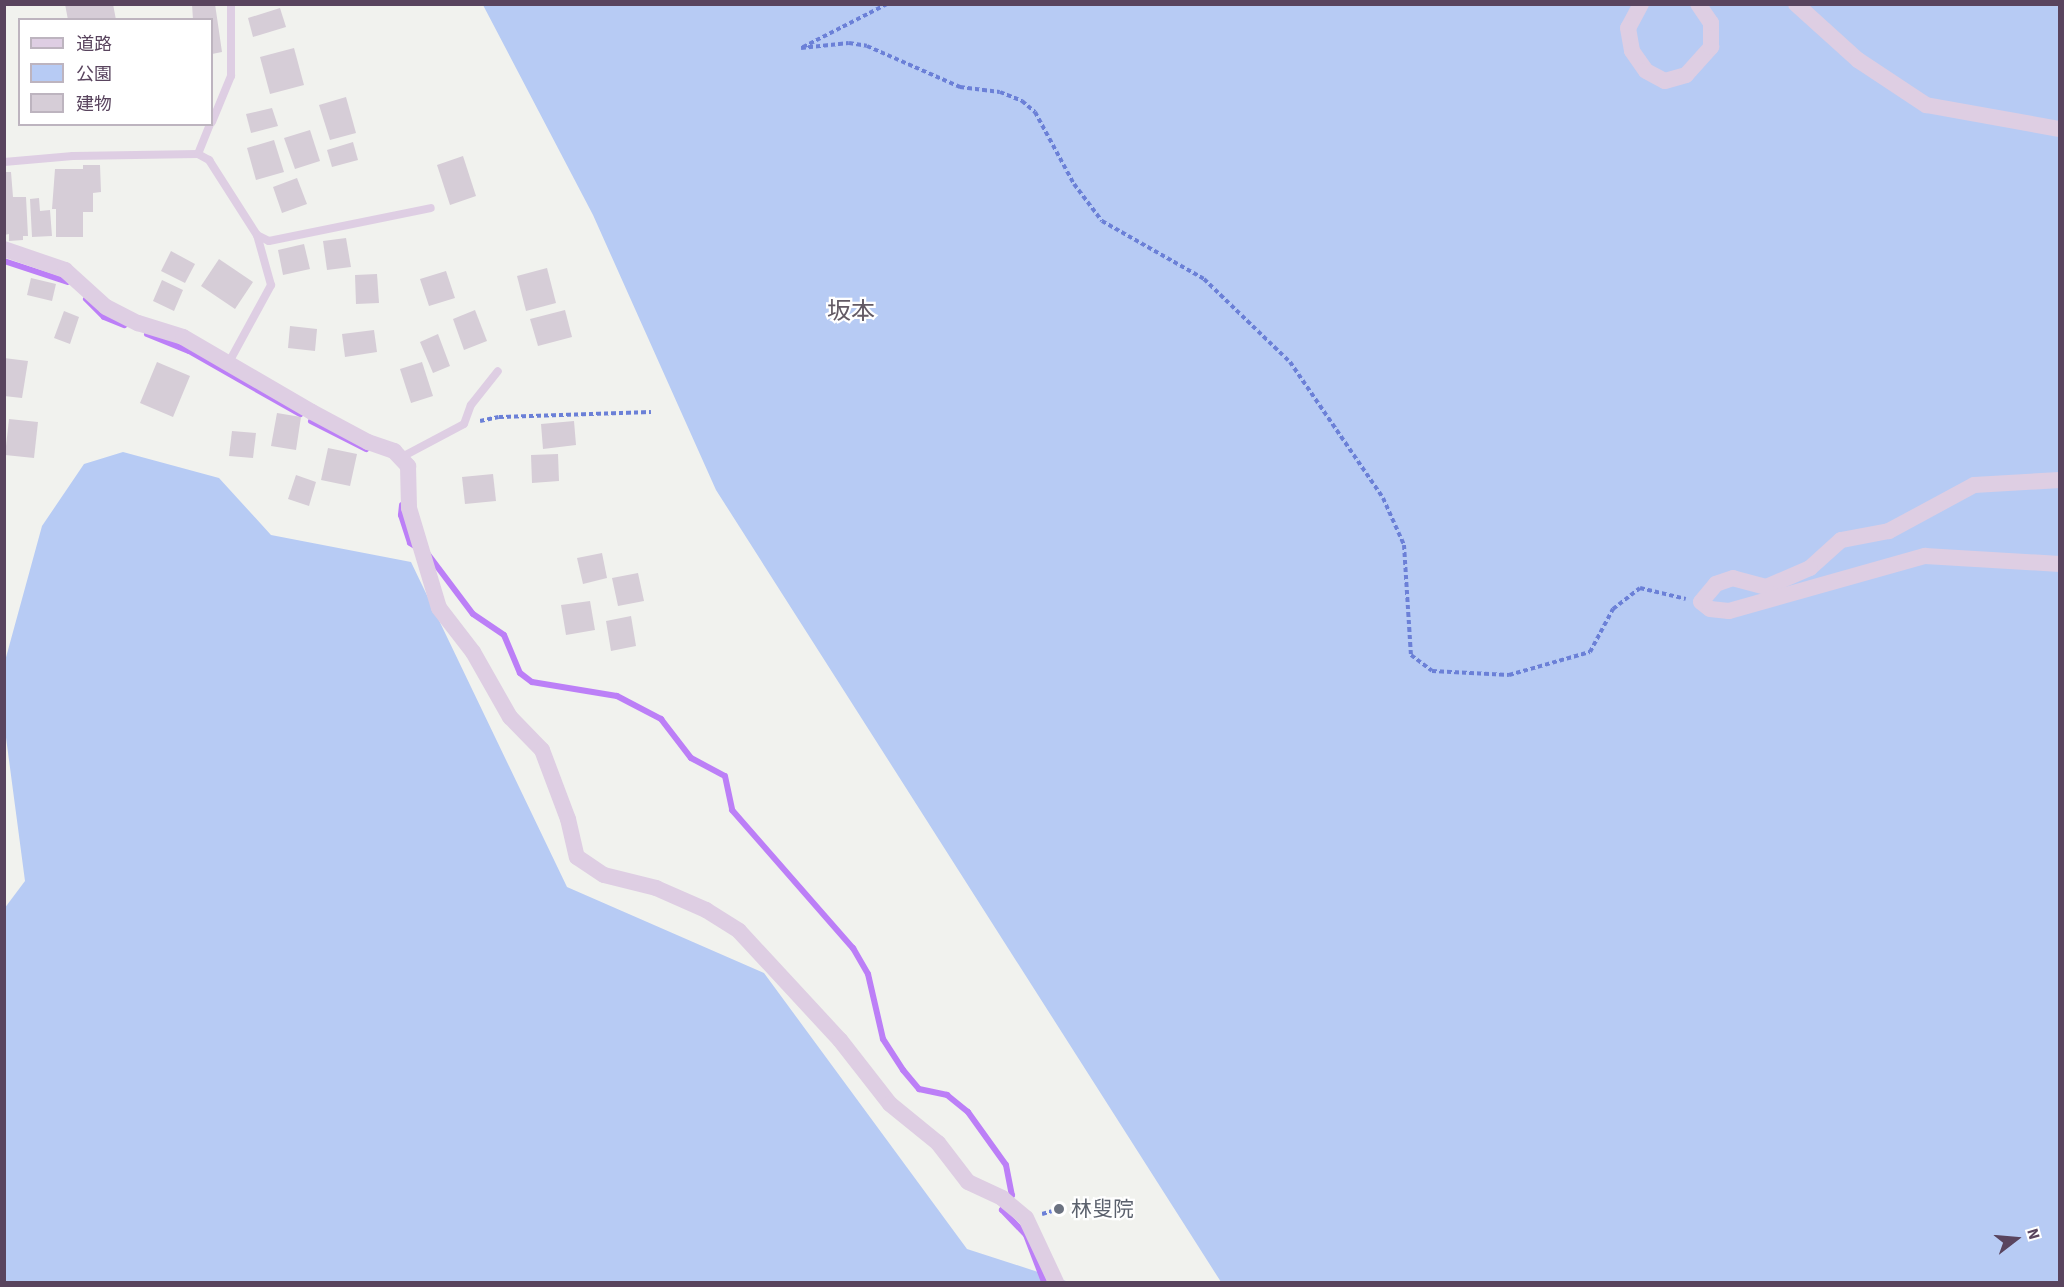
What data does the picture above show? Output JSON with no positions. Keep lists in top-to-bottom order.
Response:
{
  "districts": ["坂本"],
  "places": ["林叟院"],
  "legend": ["道路", "公園", "建物"],
  "north": "right"
}
